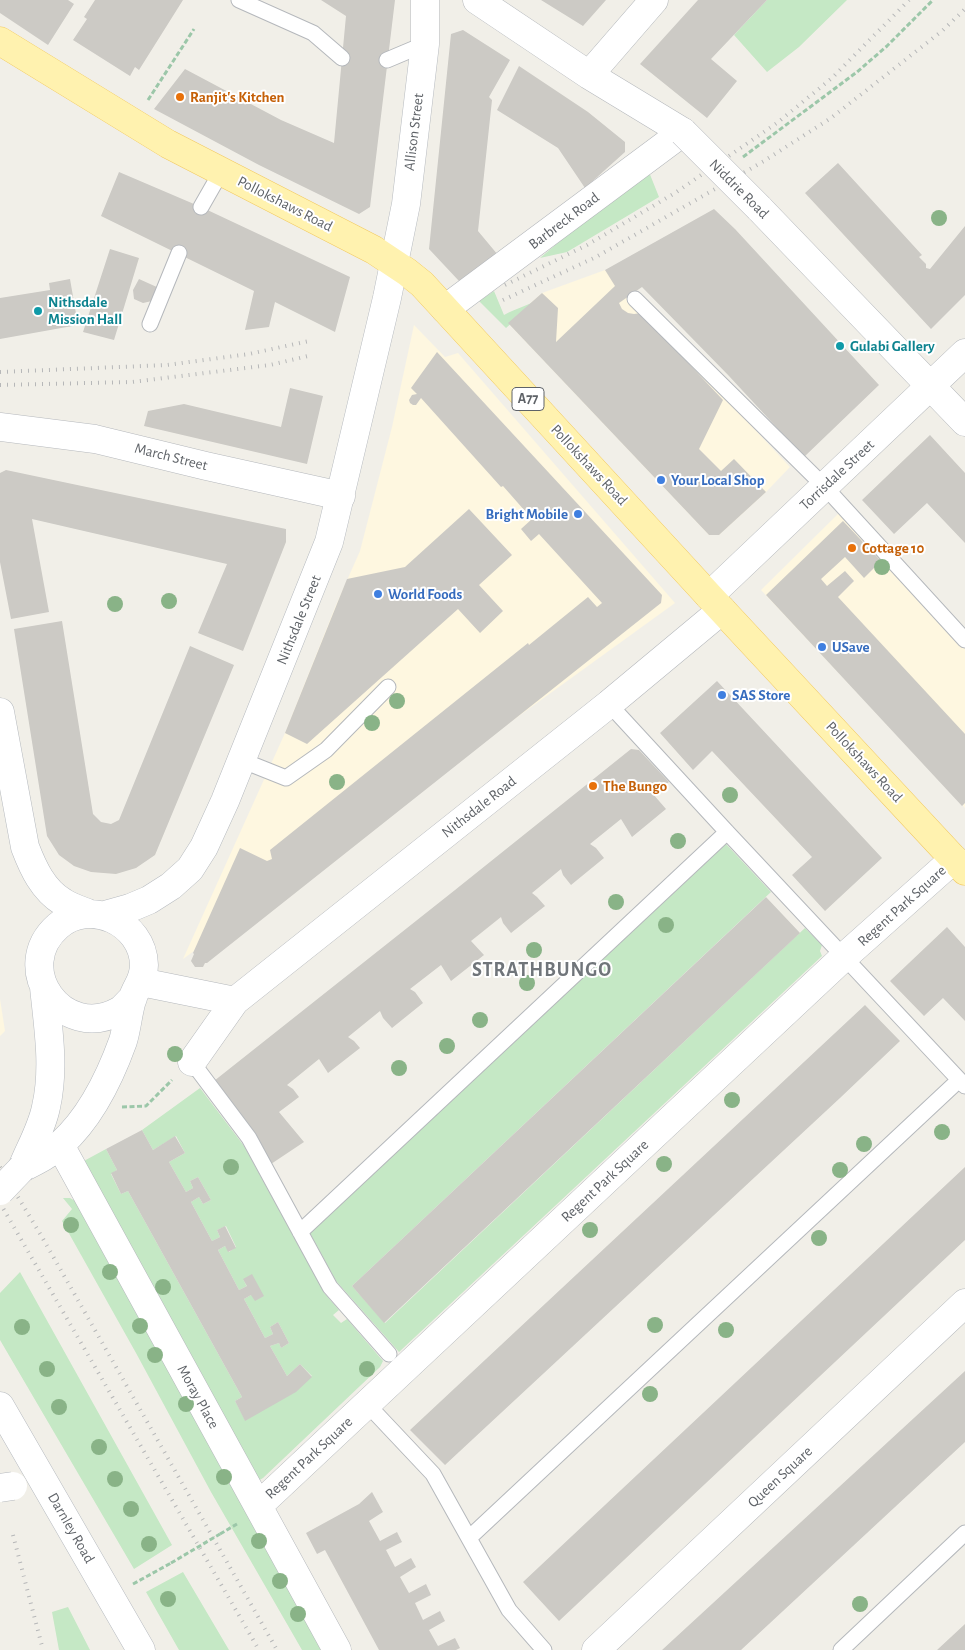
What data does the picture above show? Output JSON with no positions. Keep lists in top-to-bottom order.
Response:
{
  "streets": {
    "main road": ["Pollokshaws Road", "A77"],
    "street": [
      "Allison Street",
      "Niddrie Road",
      "Barbreck Road",
      "March Street",
      "Torrisdale Street",
      "Nithsdale Street",
      "Nithsdale Road",
      "Regent Park Square",
      "Moray Place",
      "Queen Square",
      "Darnley Road"
    ]
  },
  "crossings": [
    ["Allison Street", "Pollokshaws Road"],
    ["Allison Street", "Nithsdale Street"],
    ["Niddrie Road", "Barbreck Road"],
    ["Niddrie Road", "Torrisdale Street"],
    ["Pollokshaws Road", "Barbreck Road"],
    ["Pollokshaws Road", "Torrisdale Street"],
    ["Pollokshaws Road", "Nithsdale Street"],
    ["Pollokshaws Road", "Nithsdale Road"],
    ["Pollokshaws Road", "Regent Park Square"],
    ["March Street", "Nithsdale Street"],
    ["Torrisdale Street", "Nithsdale Road"],
    ["Regent Park Square", "Moray Place"]
  ],
  "districts": ["STRATHBUNGO"],
  "places": [
    "Ranjit's Kitchen",
    "Nithsdale Mission Hall",
    "Gulabi Gallery",
    "Your Local Shop",
    "Bright Mobile",
    "Cottage 10",
    "World Foods",
    "USave",
    "SAS Store",
    "The Bungo"
  ]
}
